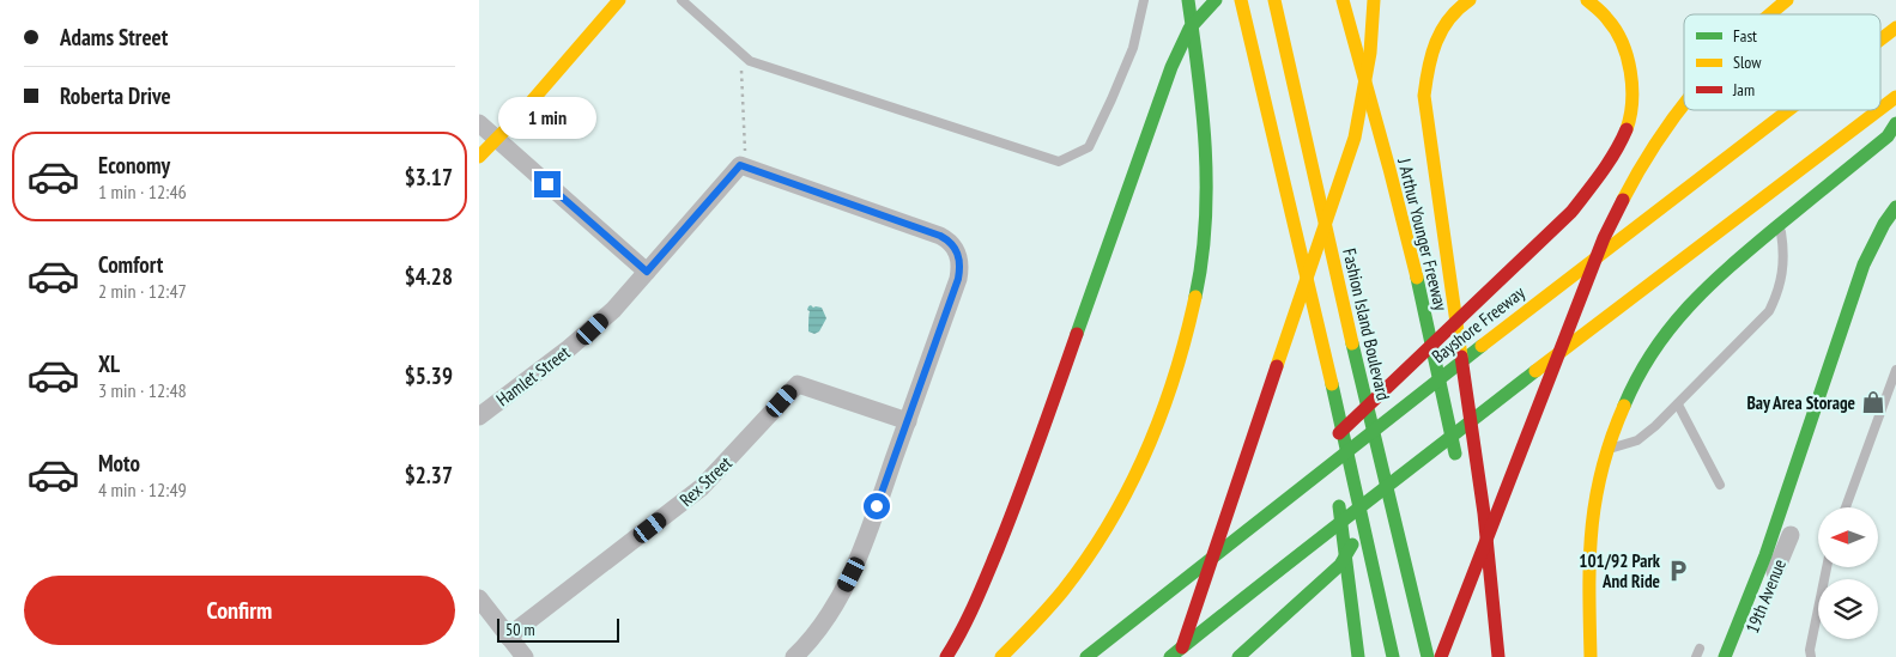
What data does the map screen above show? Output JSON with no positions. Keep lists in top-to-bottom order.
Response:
{
  "streets": {
    "main road": ["J Arthur Younger Freeway", "Fashion Island Boulevard", "Bayshore Freeway"],
    "street": ["Hamlet Street", "Rex Street", "19th Avenue"]
  },
  "places": {
    "shop": ["Bay Area Storage"],
    "parking": ["101/92 Park And Ride"]
  },
  "legend": ["Fast", "Slow", "Jam"],
  "scale_bar": "50 m",
  "north": "left",
  "page": {
    "banner": ["Adams Street", "Roberta Drive"],
    "bubble": "1 min",
    "list": [
      {
        "name": "Economy",
        "note": "1 min · 12:46",
        "value": "$3.17"
      },
      {
        "name": "Comfort",
        "note": "2 min · 12:47",
        "value": "$4.28"
      },
      {
        "name": "XL",
        "note": "3 min · 12:48",
        "value": "$5.39"
      },
      {
        "name": "Moto",
        "note": "4 min · 12:49",
        "value": "$2.37"
      }
    ],
    "buttons": "Confirm",
    "scale": "50 m"
  }
}
